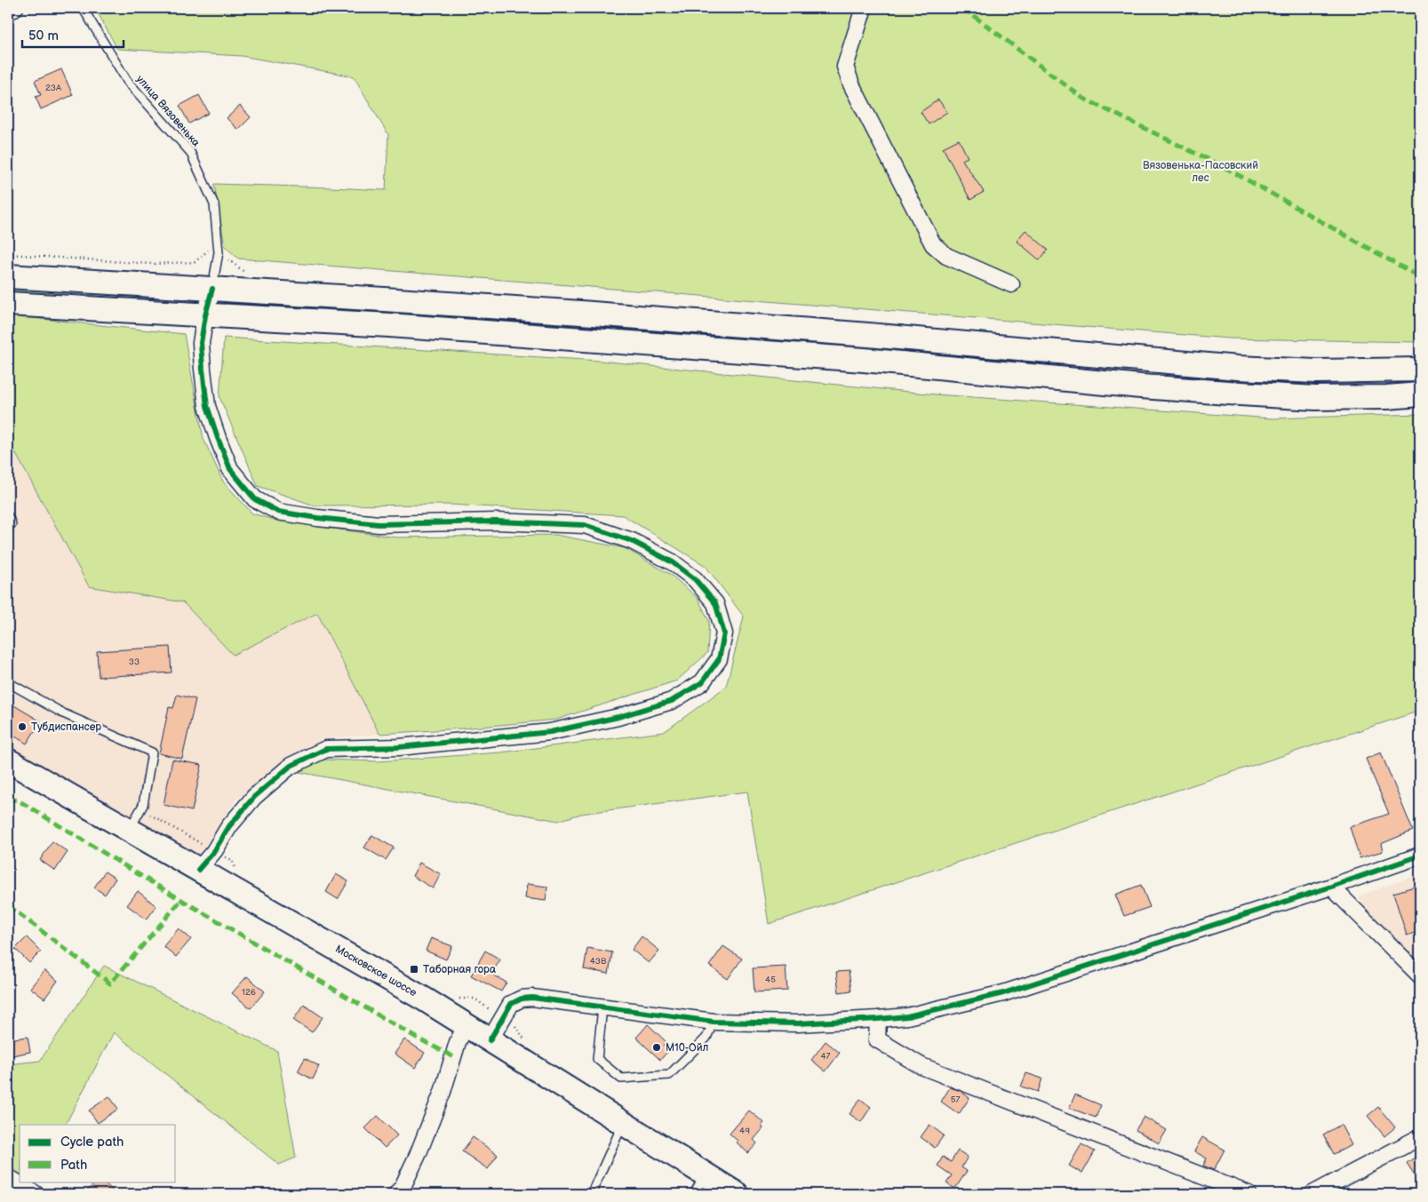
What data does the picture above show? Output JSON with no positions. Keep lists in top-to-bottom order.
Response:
{
  "streets": {
    "main road": ["Московское шоссе"],
    "lane": ["улица Вязовенька"]
  },
  "parks": ["Вязовенька-Пасовский лес"],
  "places": {
    "other": ["Тубдиспансер", "М10-Ойл"],
    "transit": ["Таборная гора"]
  },
  "house_numbers": [
    "23А",
    "33",
    "43В",
    "45",
    "126",
    "47",
    "57",
    "49"
  ],
  "legend": ["Cycle path", "Path"],
  "scale_bar": "50 m"
}
